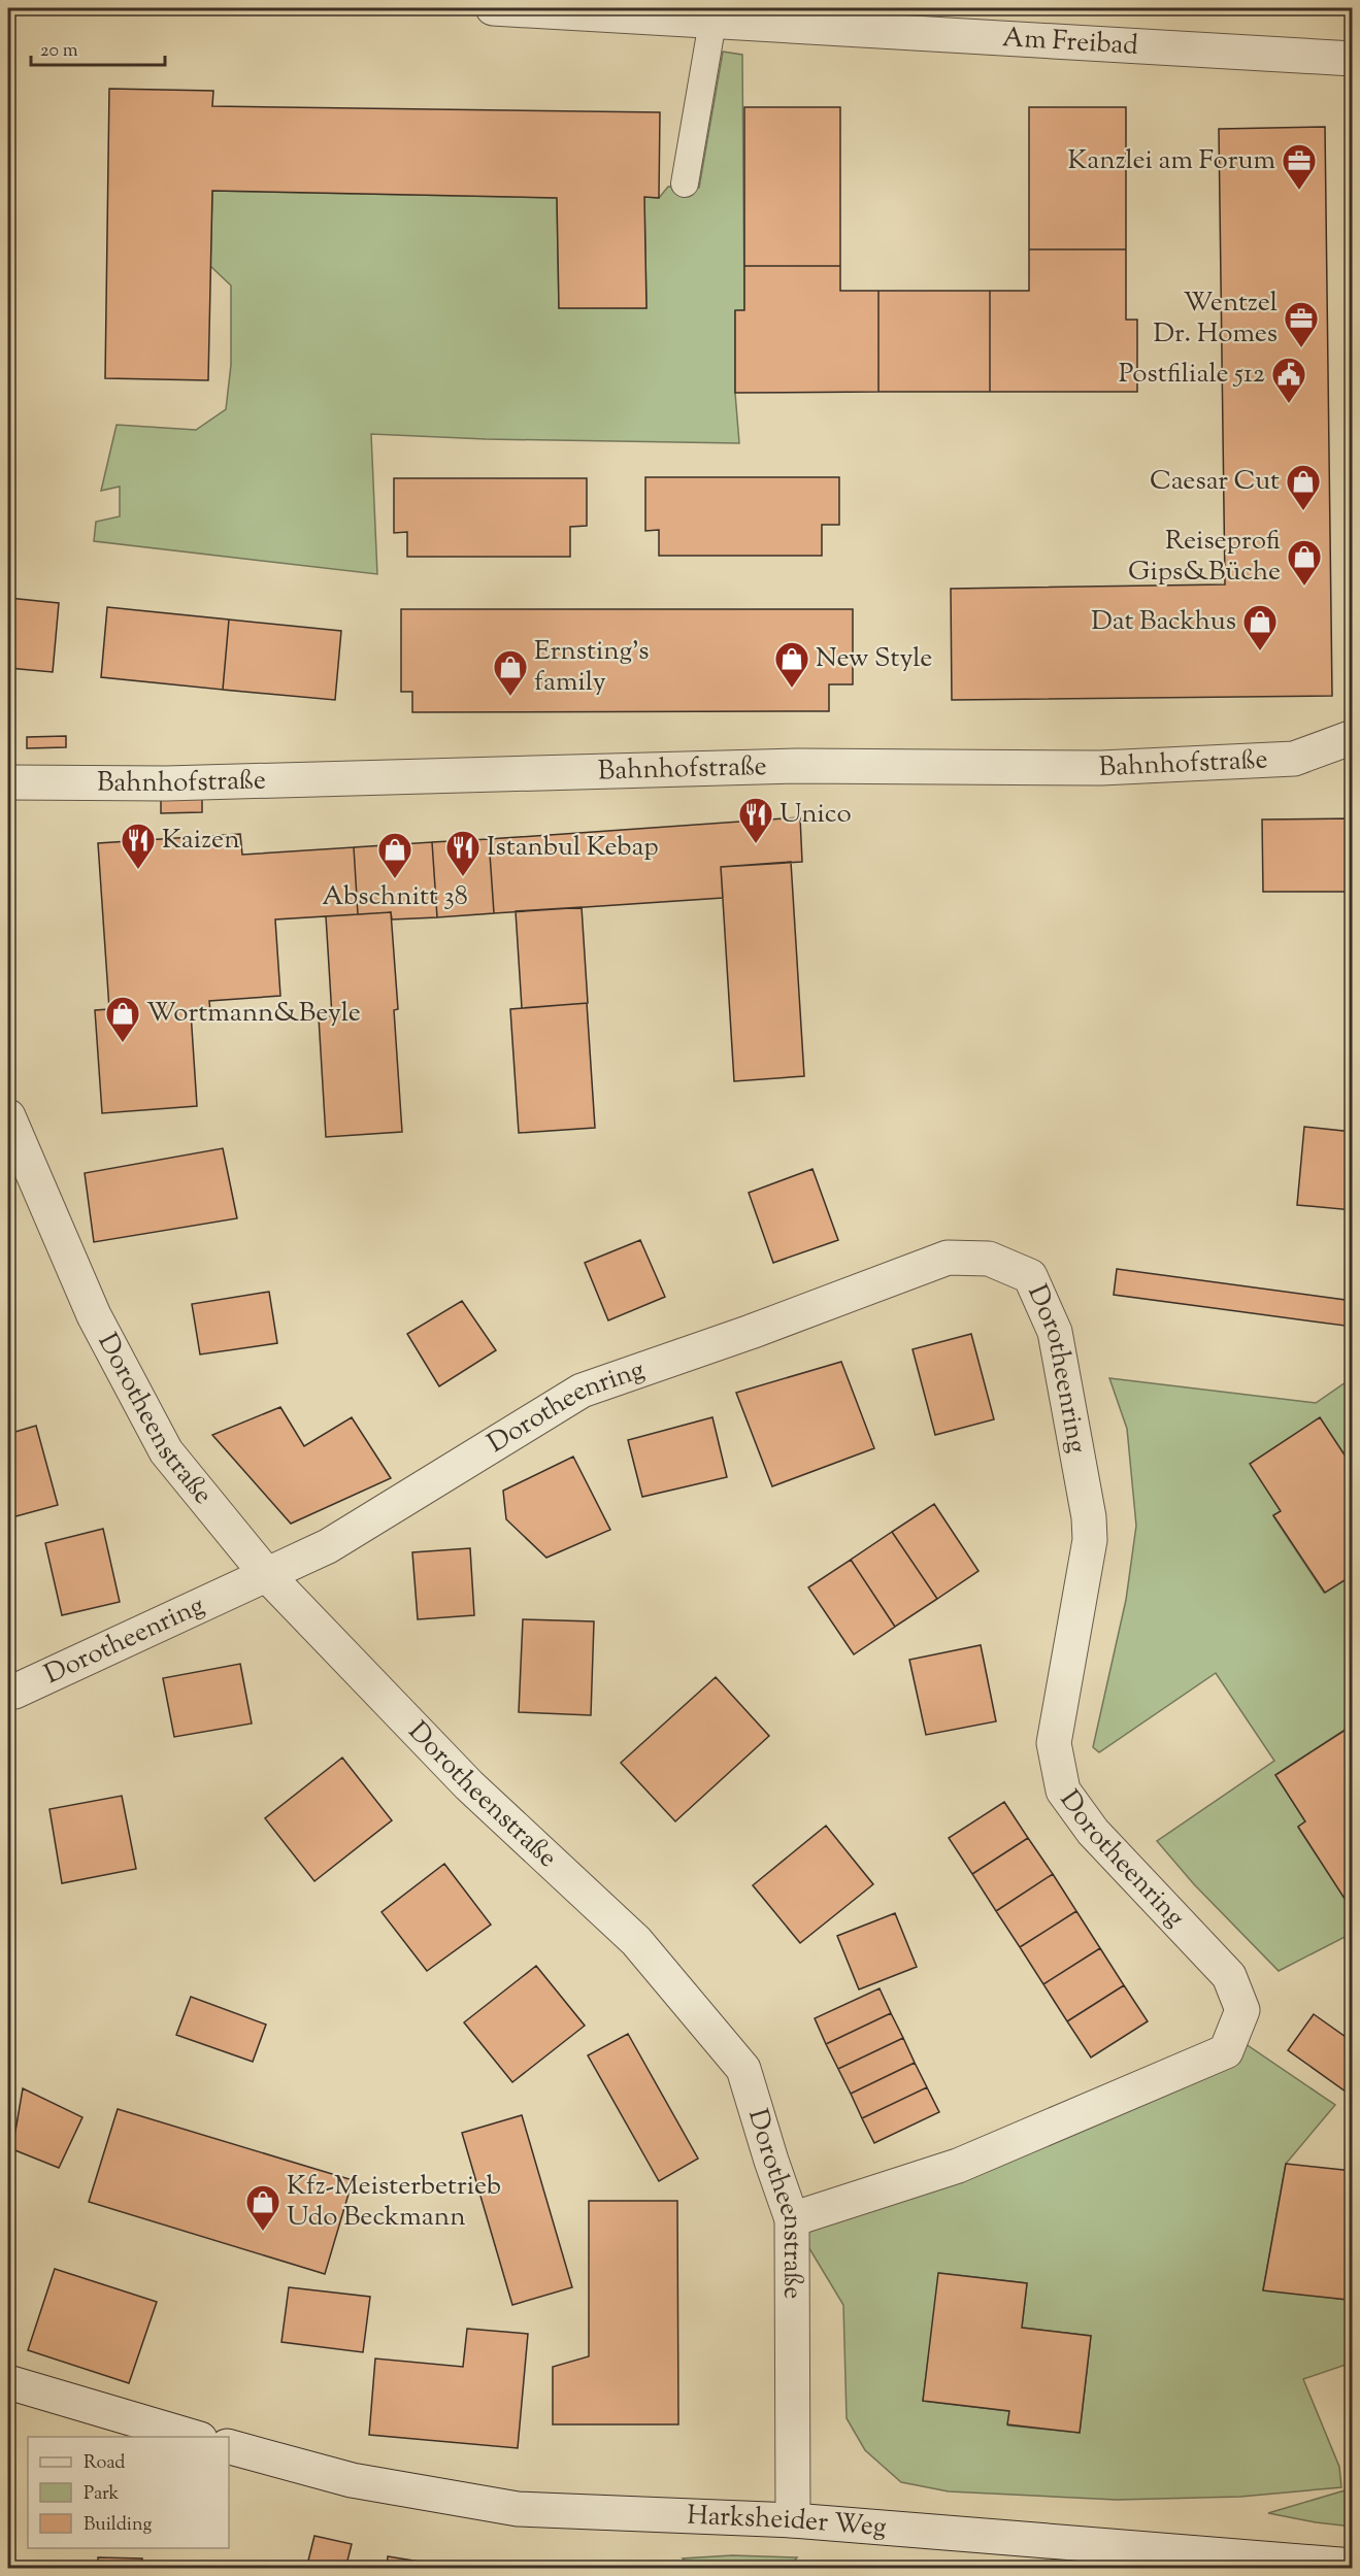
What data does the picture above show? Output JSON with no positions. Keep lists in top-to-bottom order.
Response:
{
  "streets": {
    "street": [
      "Am Freibad",
      "Bahnhofstraße",
      "Dorotheenring",
      "Dorotheenstraße",
      "Harksheider Weg"
    ]
  },
  "crossings": [
    ["Dorotheenring", "Dorotheenstraße"],
    ["Dorotheenstraße", "Harksheider Weg"]
  ],
  "places": {
    "office": ["Kanzlei am Forum", "Wentzel Dr. Homes"],
    "public building": ["Postfiliale 512"],
    "shop": [
      "Caesar Cut",
      "Reiseprofi Gips&Büche",
      "Dat Backhus",
      "New Style",
      "Ernsting's family",
      "Abschnitt 38",
      "Wortmann&Beyle",
      "Kfz-Meisterbetrieb Udo Beckmann"
    ],
    "restaurant": ["Unico", "Kaizen", "Istanbul Kebap"]
  },
  "legend": ["Road", "Park", "Building"],
  "scale_bar": "20 m"
}
